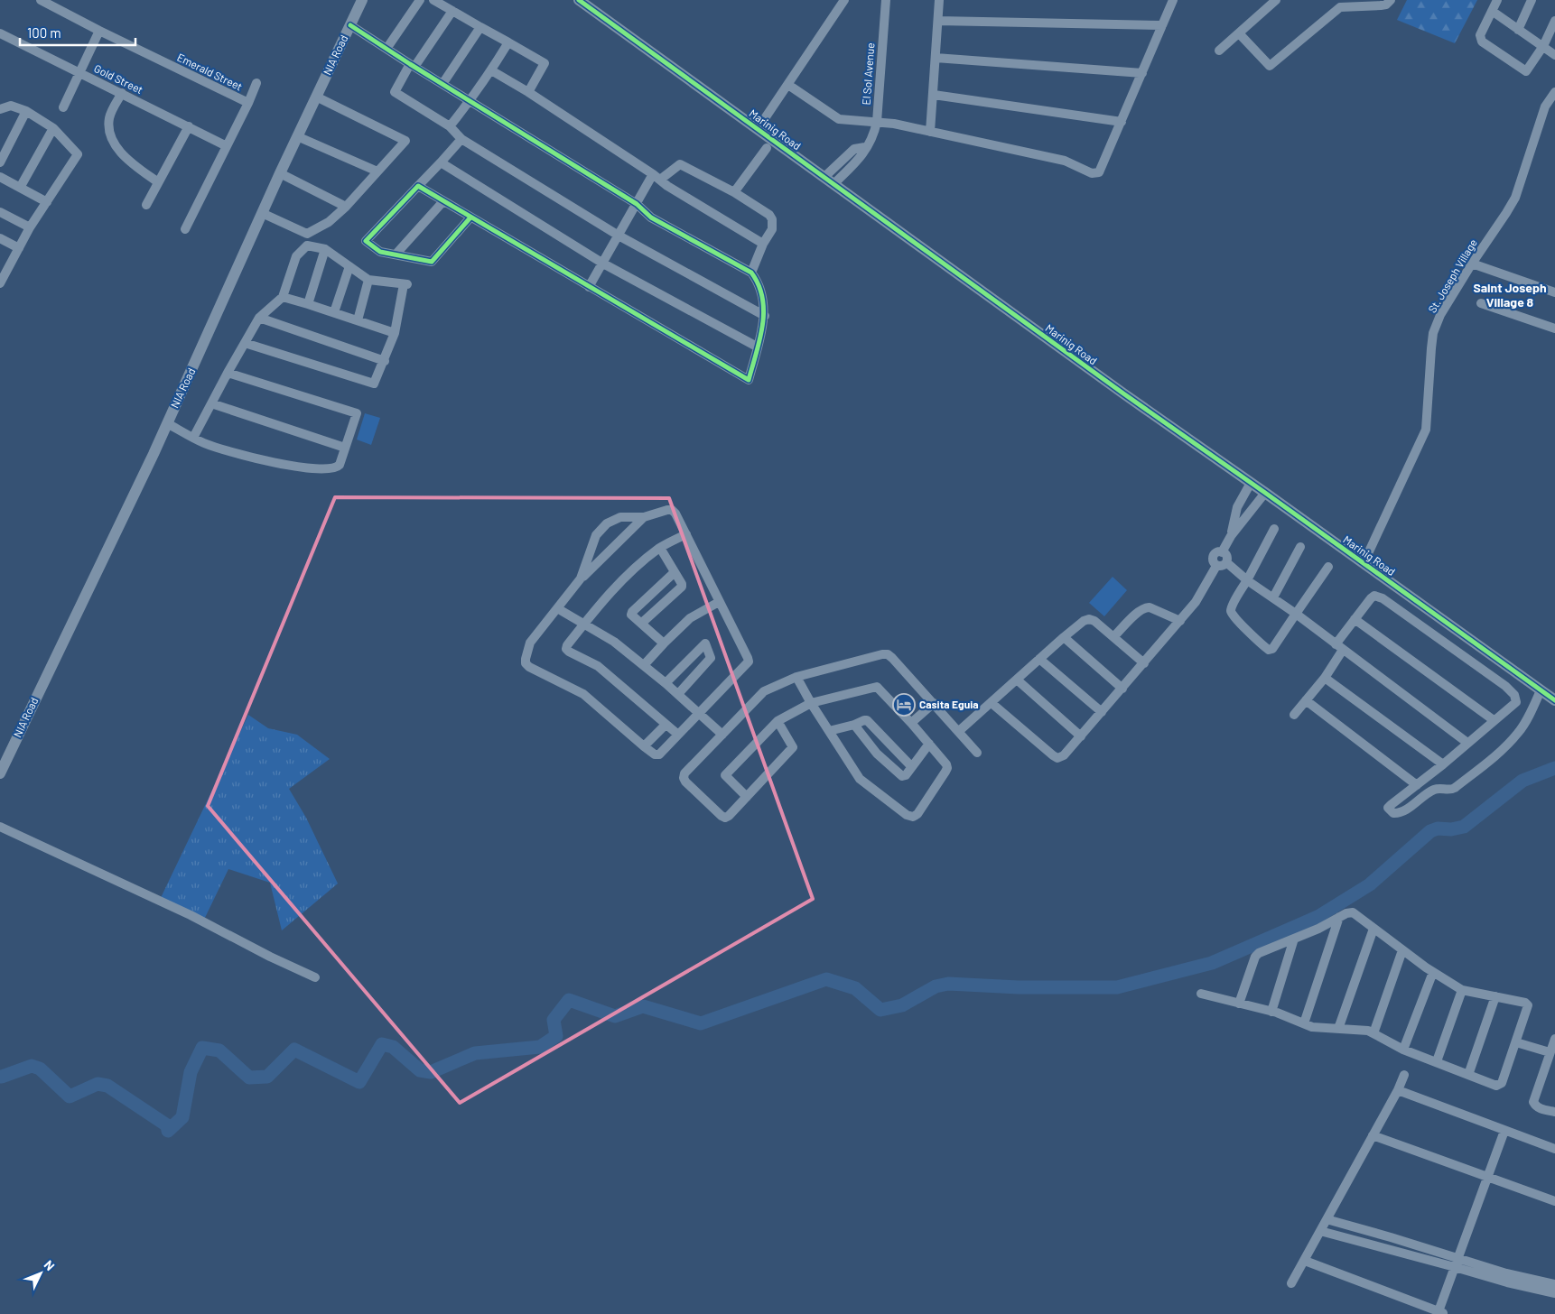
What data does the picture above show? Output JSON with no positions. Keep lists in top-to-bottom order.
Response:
{
  "streets": {
    "street": [
      "NIA Road",
      "Emerald Street",
      "El Sol Avenue",
      "Gold Street",
      "Marinig Road",
      "St. Joseph Village"
    ]
  },
  "crossings": [
    ["El Sol Avenue", "Marinig Road"],
    ["Marinig Road", "St. Joseph Village"]
  ],
  "districts": ["Saint Joseph Village 8"],
  "places": {
    "hotel": ["Casita Eguia"]
  },
  "scale_bar": "100 m",
  "north": "top right"
}
